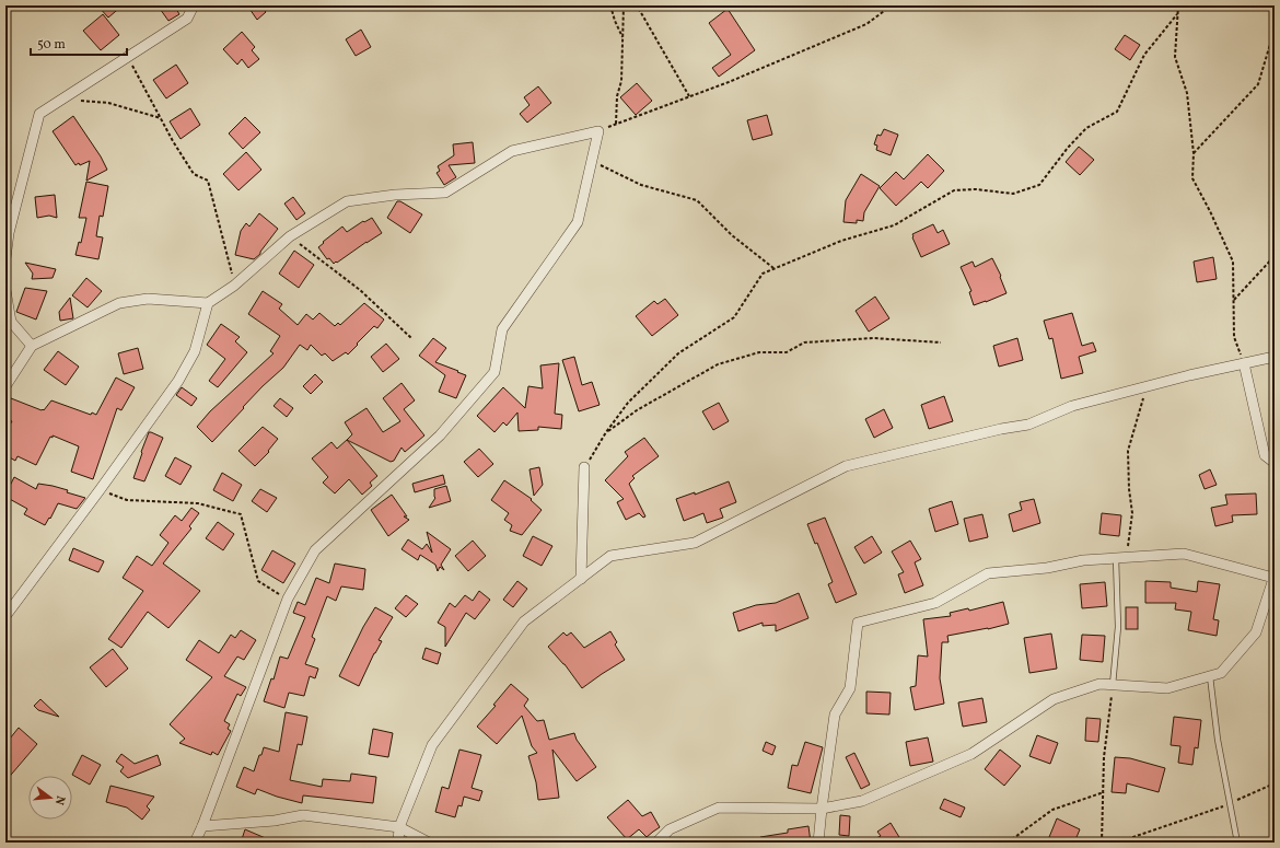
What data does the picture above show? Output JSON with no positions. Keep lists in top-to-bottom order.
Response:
{
  "scale_bar": "50 m",
  "north": "right"
}
